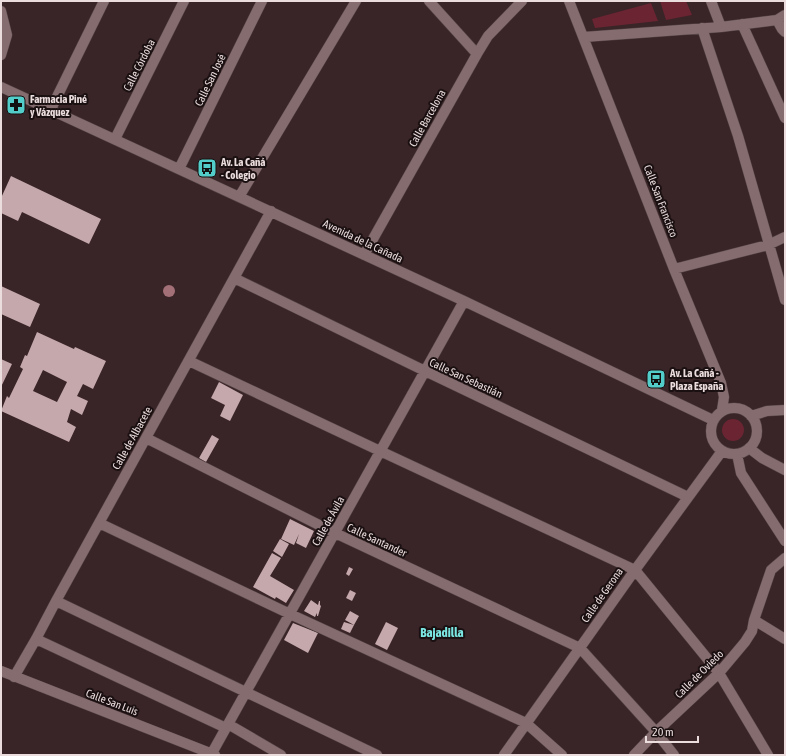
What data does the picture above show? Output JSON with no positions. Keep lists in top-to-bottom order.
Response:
{
  "streets": {
    "street": [
      "Calle Córdoba",
      "Calle San José",
      "Calle Barcelona",
      "Calle San Francisco",
      "Avenida de la Cañada",
      "Calle San Sebastián",
      "Calle de Albacete",
      "Calle de Ávila",
      "Calle Santander",
      "Calle de Gerona",
      "Calle de Oviedo",
      "Calle San Luis"
    ]
  },
  "crossings": [
    ["Calle Córdoba", "Avenida de la Cañada"],
    ["Calle San José", "Avenida de la Cañada"],
    ["Calle Barcelona", "Avenida de la Cañada"],
    ["Calle San Francisco", "Avenida de la Cañada"],
    ["Calle San Francisco", "Calle de Gerona"],
    ["Avenida de la Cañada", "Calle de Albacete"],
    ["Avenida de la Cañada", "Calle de Ávila"],
    ["Avenida de la Cañada", "Calle de Gerona"],
    ["Calle San Sebastián", "Calle de Albacete"],
    ["Calle San Sebastián", "Calle de Ávila"],
    ["Calle San Sebastián", "Calle de Gerona"],
    ["Calle de Albacete", "Calle Santander"],
    ["Calle de Albacete", "Calle San Luis"],
    ["Calle de Ávila", "Calle Santander"],
    ["Calle de Ávila", "Calle San Luis"],
    ["Calle Santander", "Calle de Gerona"]
  ],
  "districts": ["Bajadilla"],
  "places": {
    "pharmacy": ["Farmacia Piné y Vázquez"],
    "bus stop": ["Av. La Cañá - Colegio", "Av. La Cañá - Plaza España"]
  },
  "scale_bar": "20 m"
}
